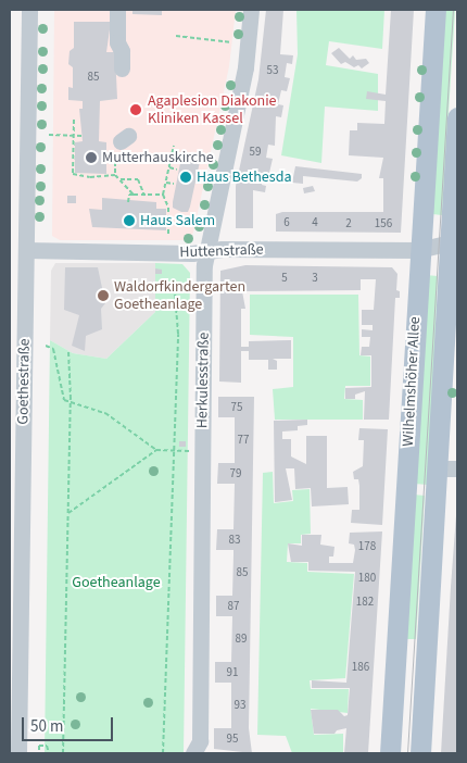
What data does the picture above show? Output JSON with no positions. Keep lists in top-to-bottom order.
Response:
{
  "streets": {
    "main road": ["Wilhelmshöher Allee"],
    "street": ["Huttenstraße", "Herkulesstraße", "Goethestraße"]
  },
  "crossings": [
    ["Huttenstraße", "Herkulesstraße"],
    ["Huttenstraße", "Goethestraße"],
    ["Huttenstraße", "Wilhelmshöher Allee"]
  ],
  "parks": ["Goetheanlage"],
  "places": [
    "Agaplesion Diakonie Kliniken Kassel",
    "Mutterhauskirche",
    "Haus Bethesda",
    "Haus Salem",
    "Waldorfkindergarten Goetheanlage"
  ],
  "house_numbers": [
    "53",
    "85",
    "59",
    "6",
    "4",
    "2",
    "156",
    "5",
    "3",
    "75",
    "77",
    "79",
    "83",
    "178",
    "85",
    "180",
    "182",
    "87",
    "89",
    "186",
    "91",
    "93",
    "95"
  ],
  "scale_bar": "50 m"
}
